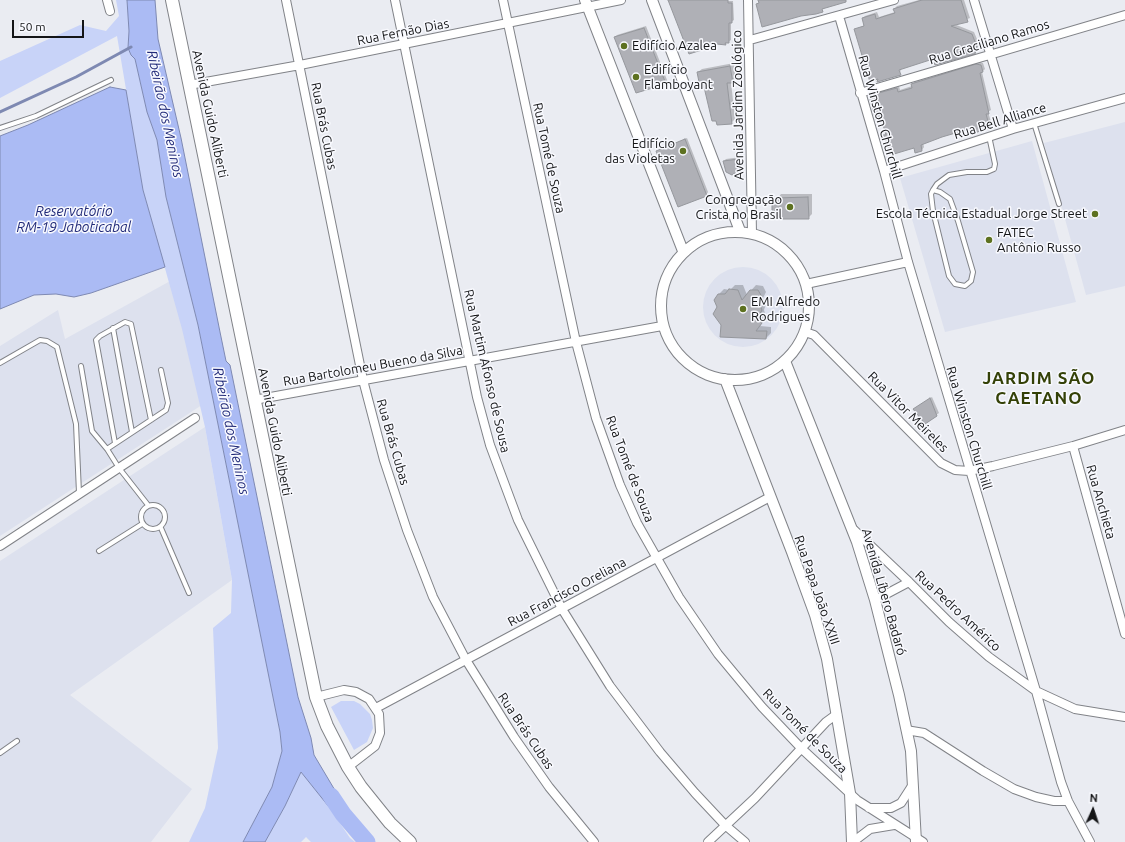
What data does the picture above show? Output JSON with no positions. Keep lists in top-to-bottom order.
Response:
{
  "streets": {
    "main road": ["Avenida Guido Aliberti"],
    "street": [
      "Rua Fernão Dias",
      "Rua Graciliano Ramos",
      "Avenida Jardim Zoológico",
      "Rua Winston Churchill",
      "Rua Bell Alliance",
      "Rua Brás Cubas",
      "Rua Tomé de Souza",
      "Rua Bartolomeu Bueno da Silva",
      "Rua Martim Afonso de Sousa",
      "Rua Vitor Meireles",
      "Rua Anchieta",
      "Rua Papa João XXIII",
      "Rua Francisco Oreliana",
      "Avenida Líbero Badaró",
      "Rua Pedro Américo"
    ]
  },
  "crossings": [
    ["Rua Fernão Dias", "Avenida Guido Aliberti"],
    ["Rua Fernão Dias", "Rua Brás Cubas"],
    ["Rua Fernão Dias", "Rua Tomé de Souza"],
    ["Rua Fernão Dias", "Rua Martim Afonso de Sousa"],
    ["Rua Graciliano Ramos", "Rua Winston Churchill"],
    ["Avenida Guido Aliberti", "Rua Bartolomeu Bueno da Silva"],
    ["Rua Winston Churchill", "Rua Bell Alliance"],
    ["Rua Winston Churchill", "Rua Vitor Meireles"],
    ["Rua Winston Churchill", "Rua Pedro Américo"],
    ["Rua Brás Cubas", "Rua Bartolomeu Bueno da Silva"],
    ["Rua Brás Cubas", "Rua Francisco Oreliana"],
    ["Rua Tomé de Souza", "Rua Bartolomeu Bueno da Silva"],
    ["Rua Tomé de Souza", "Rua Papa João XXIII"],
    ["Rua Tomé de Souza", "Rua Francisco Oreliana"],
    ["Rua Tomé de Souza", "Avenida Líbero Badaró"],
    ["Rua Bartolomeu Bueno da Silva", "Rua Martim Afonso de Sousa"],
    ["Rua Martim Afonso de Sousa", "Rua Francisco Oreliana"],
    ["Rua Vitor Meireles", "Rua Anchieta"],
    ["Rua Papa João XXIII", "Rua Francisco Oreliana"],
    ["Avenida Líbero Badaró", "Rua Pedro Américo"]
  ],
  "districts": ["JARDIM SÃO CAETANO"],
  "water": ["Ribeirão dos Meninos", "Reservatório RM-19 Jaboticabal"],
  "places": [
    "Edifício Azalea",
    "Edifício Flamboyant",
    "Edifício das Violetas",
    "Congregação Crista no Brasil",
    "Escola Técnica Estadual Jorge Street",
    "FATEC Antônio Russo",
    "EMI Alfredo Rodrigues"
  ],
  "scale_bar": "50 m",
  "north": "top"
}
